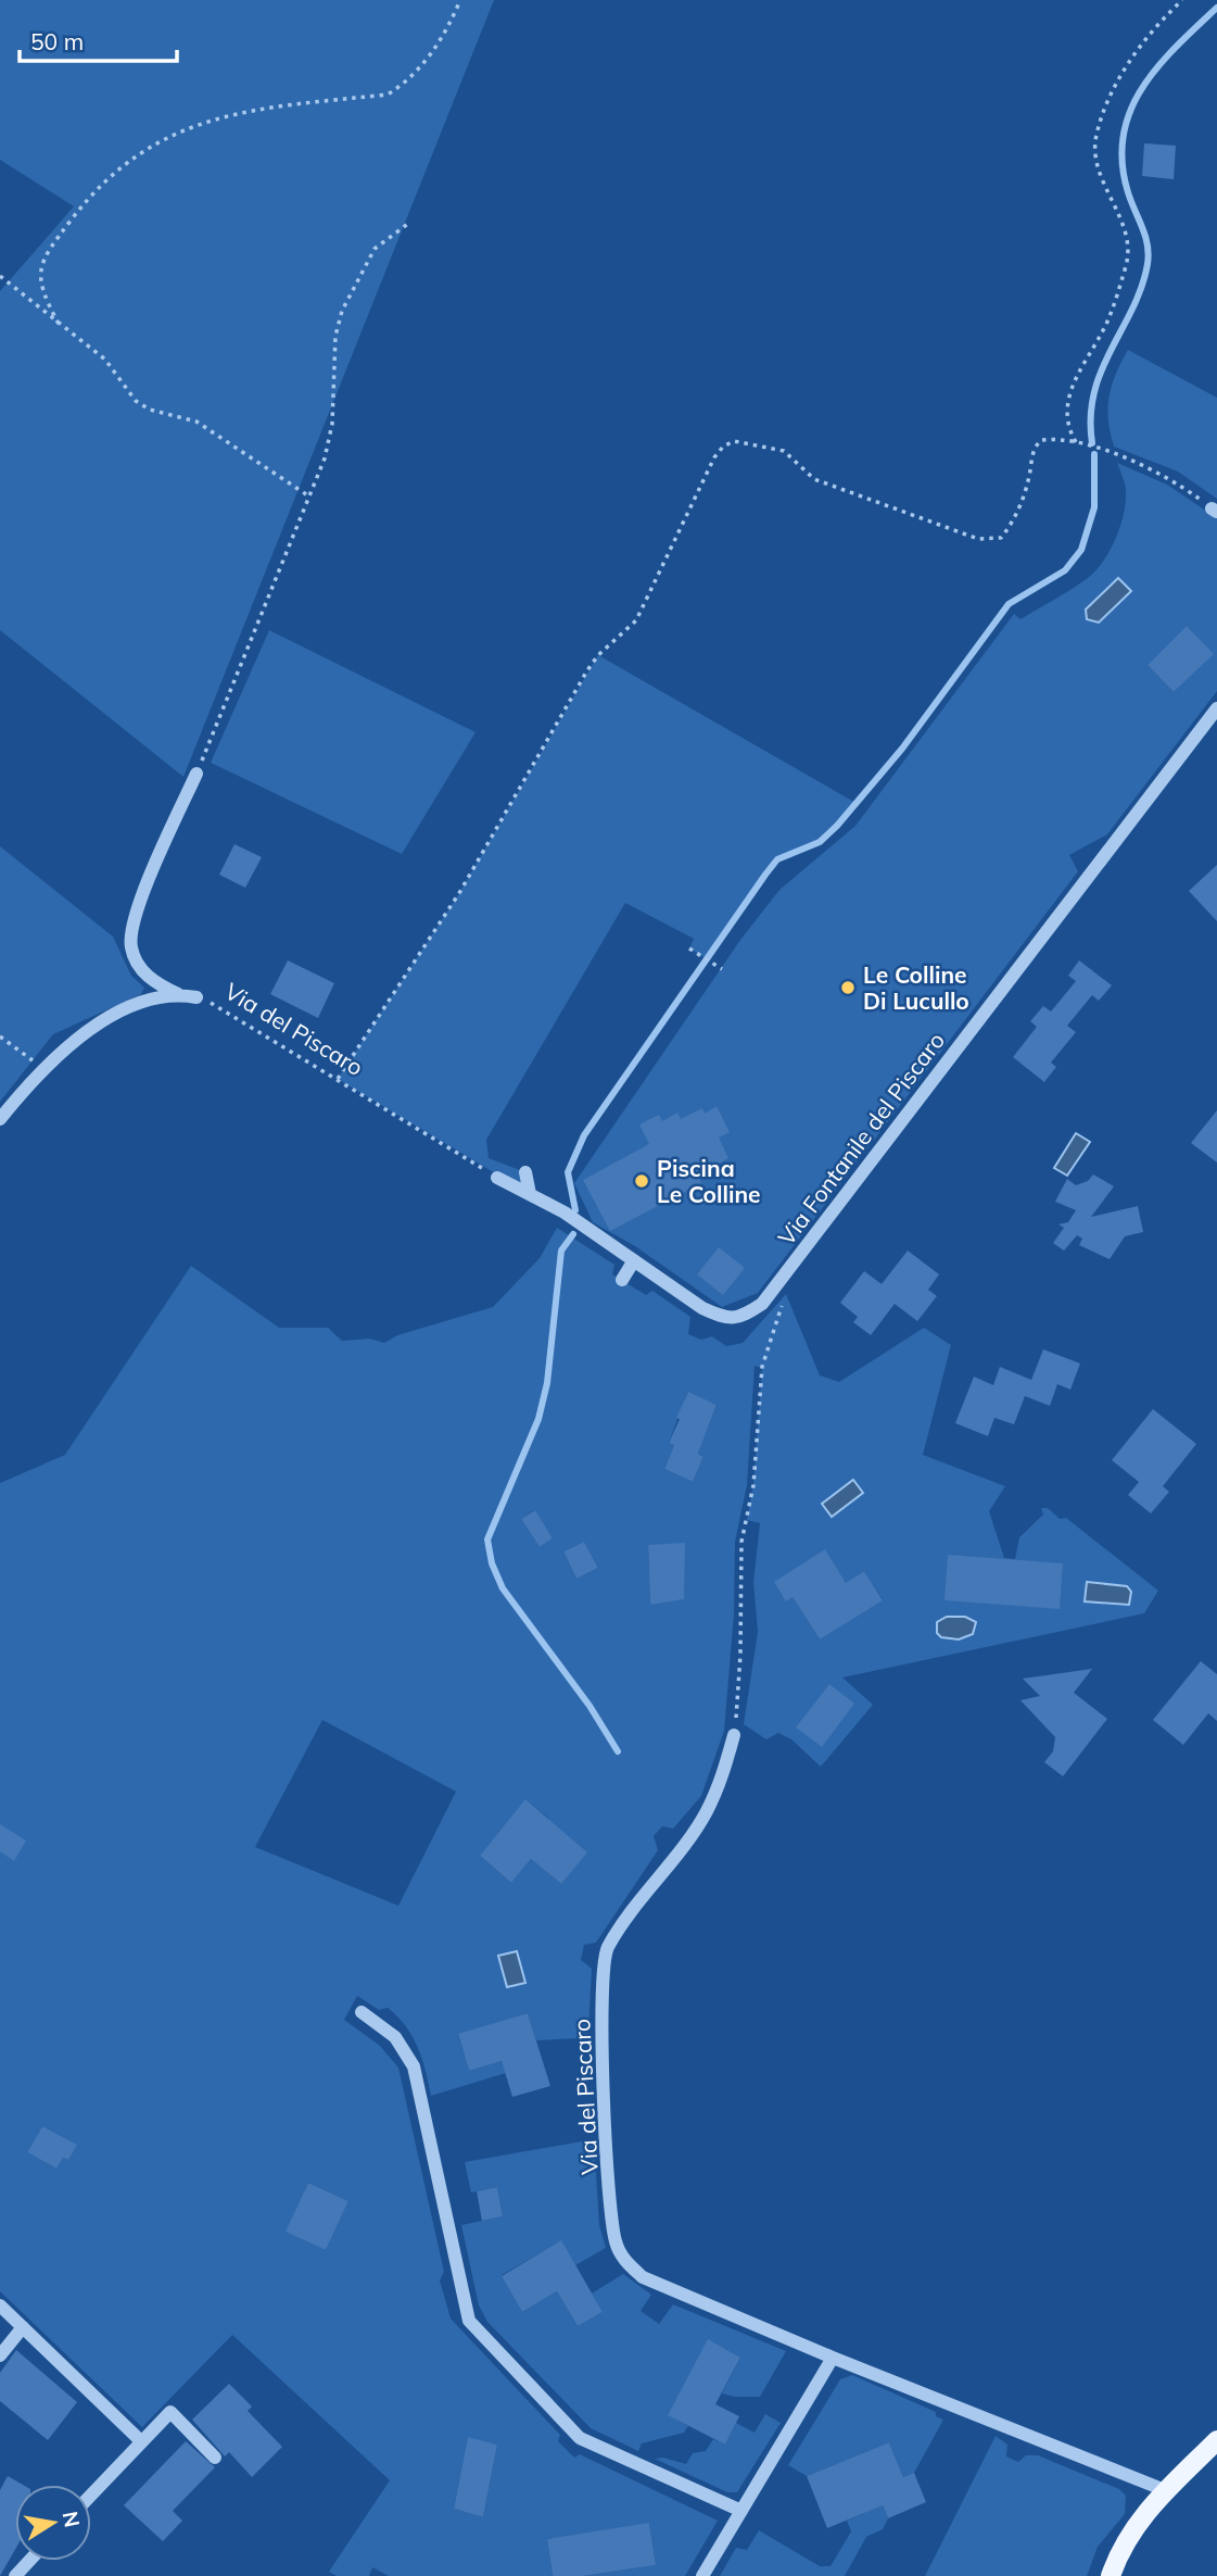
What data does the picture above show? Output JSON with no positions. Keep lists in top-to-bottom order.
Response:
{
  "streets": {
    "street": ["Via del Piscaro", "Via Fontanile del Piscaro"]
  },
  "places": ["Le Colline Di Lucullo", "Piscina Le Colline"],
  "scale_bar": "50 m",
  "north": "right"
}
